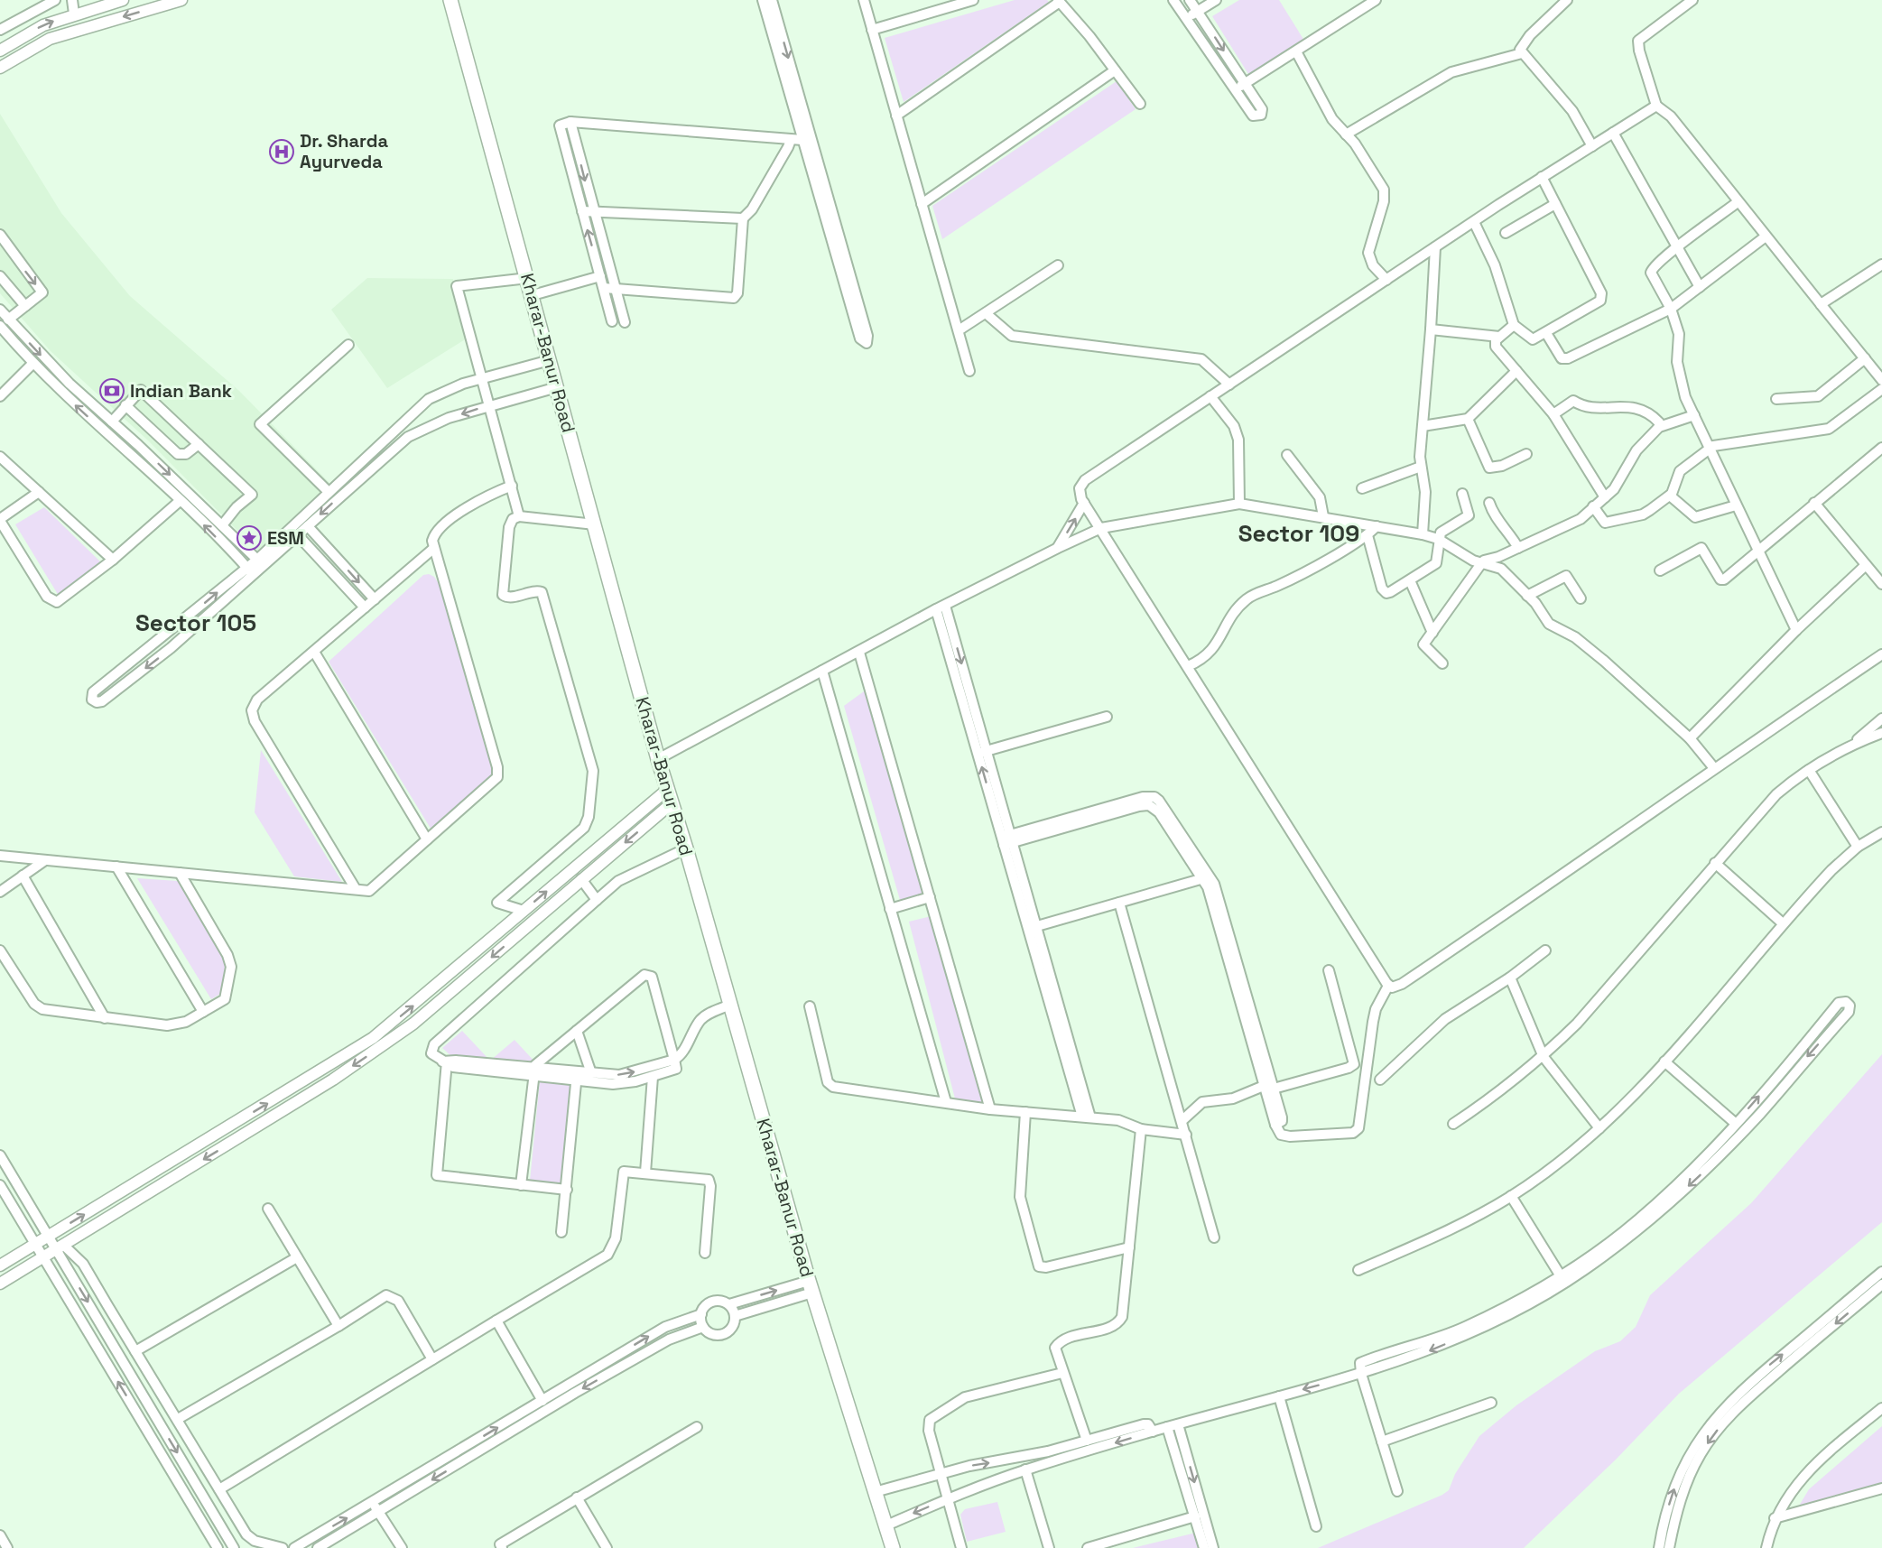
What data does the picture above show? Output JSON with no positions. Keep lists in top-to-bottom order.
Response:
{
  "streets": {
    "highway": ["Kharar-Banur Road"]
  },
  "districts": ["Sector 109", "Sector 105"],
  "places": {
    "hospital": ["Dr. Sharda Ayurveda"],
    "bank": ["Indian Bank"],
    "place": ["ESM"]
  }
}
